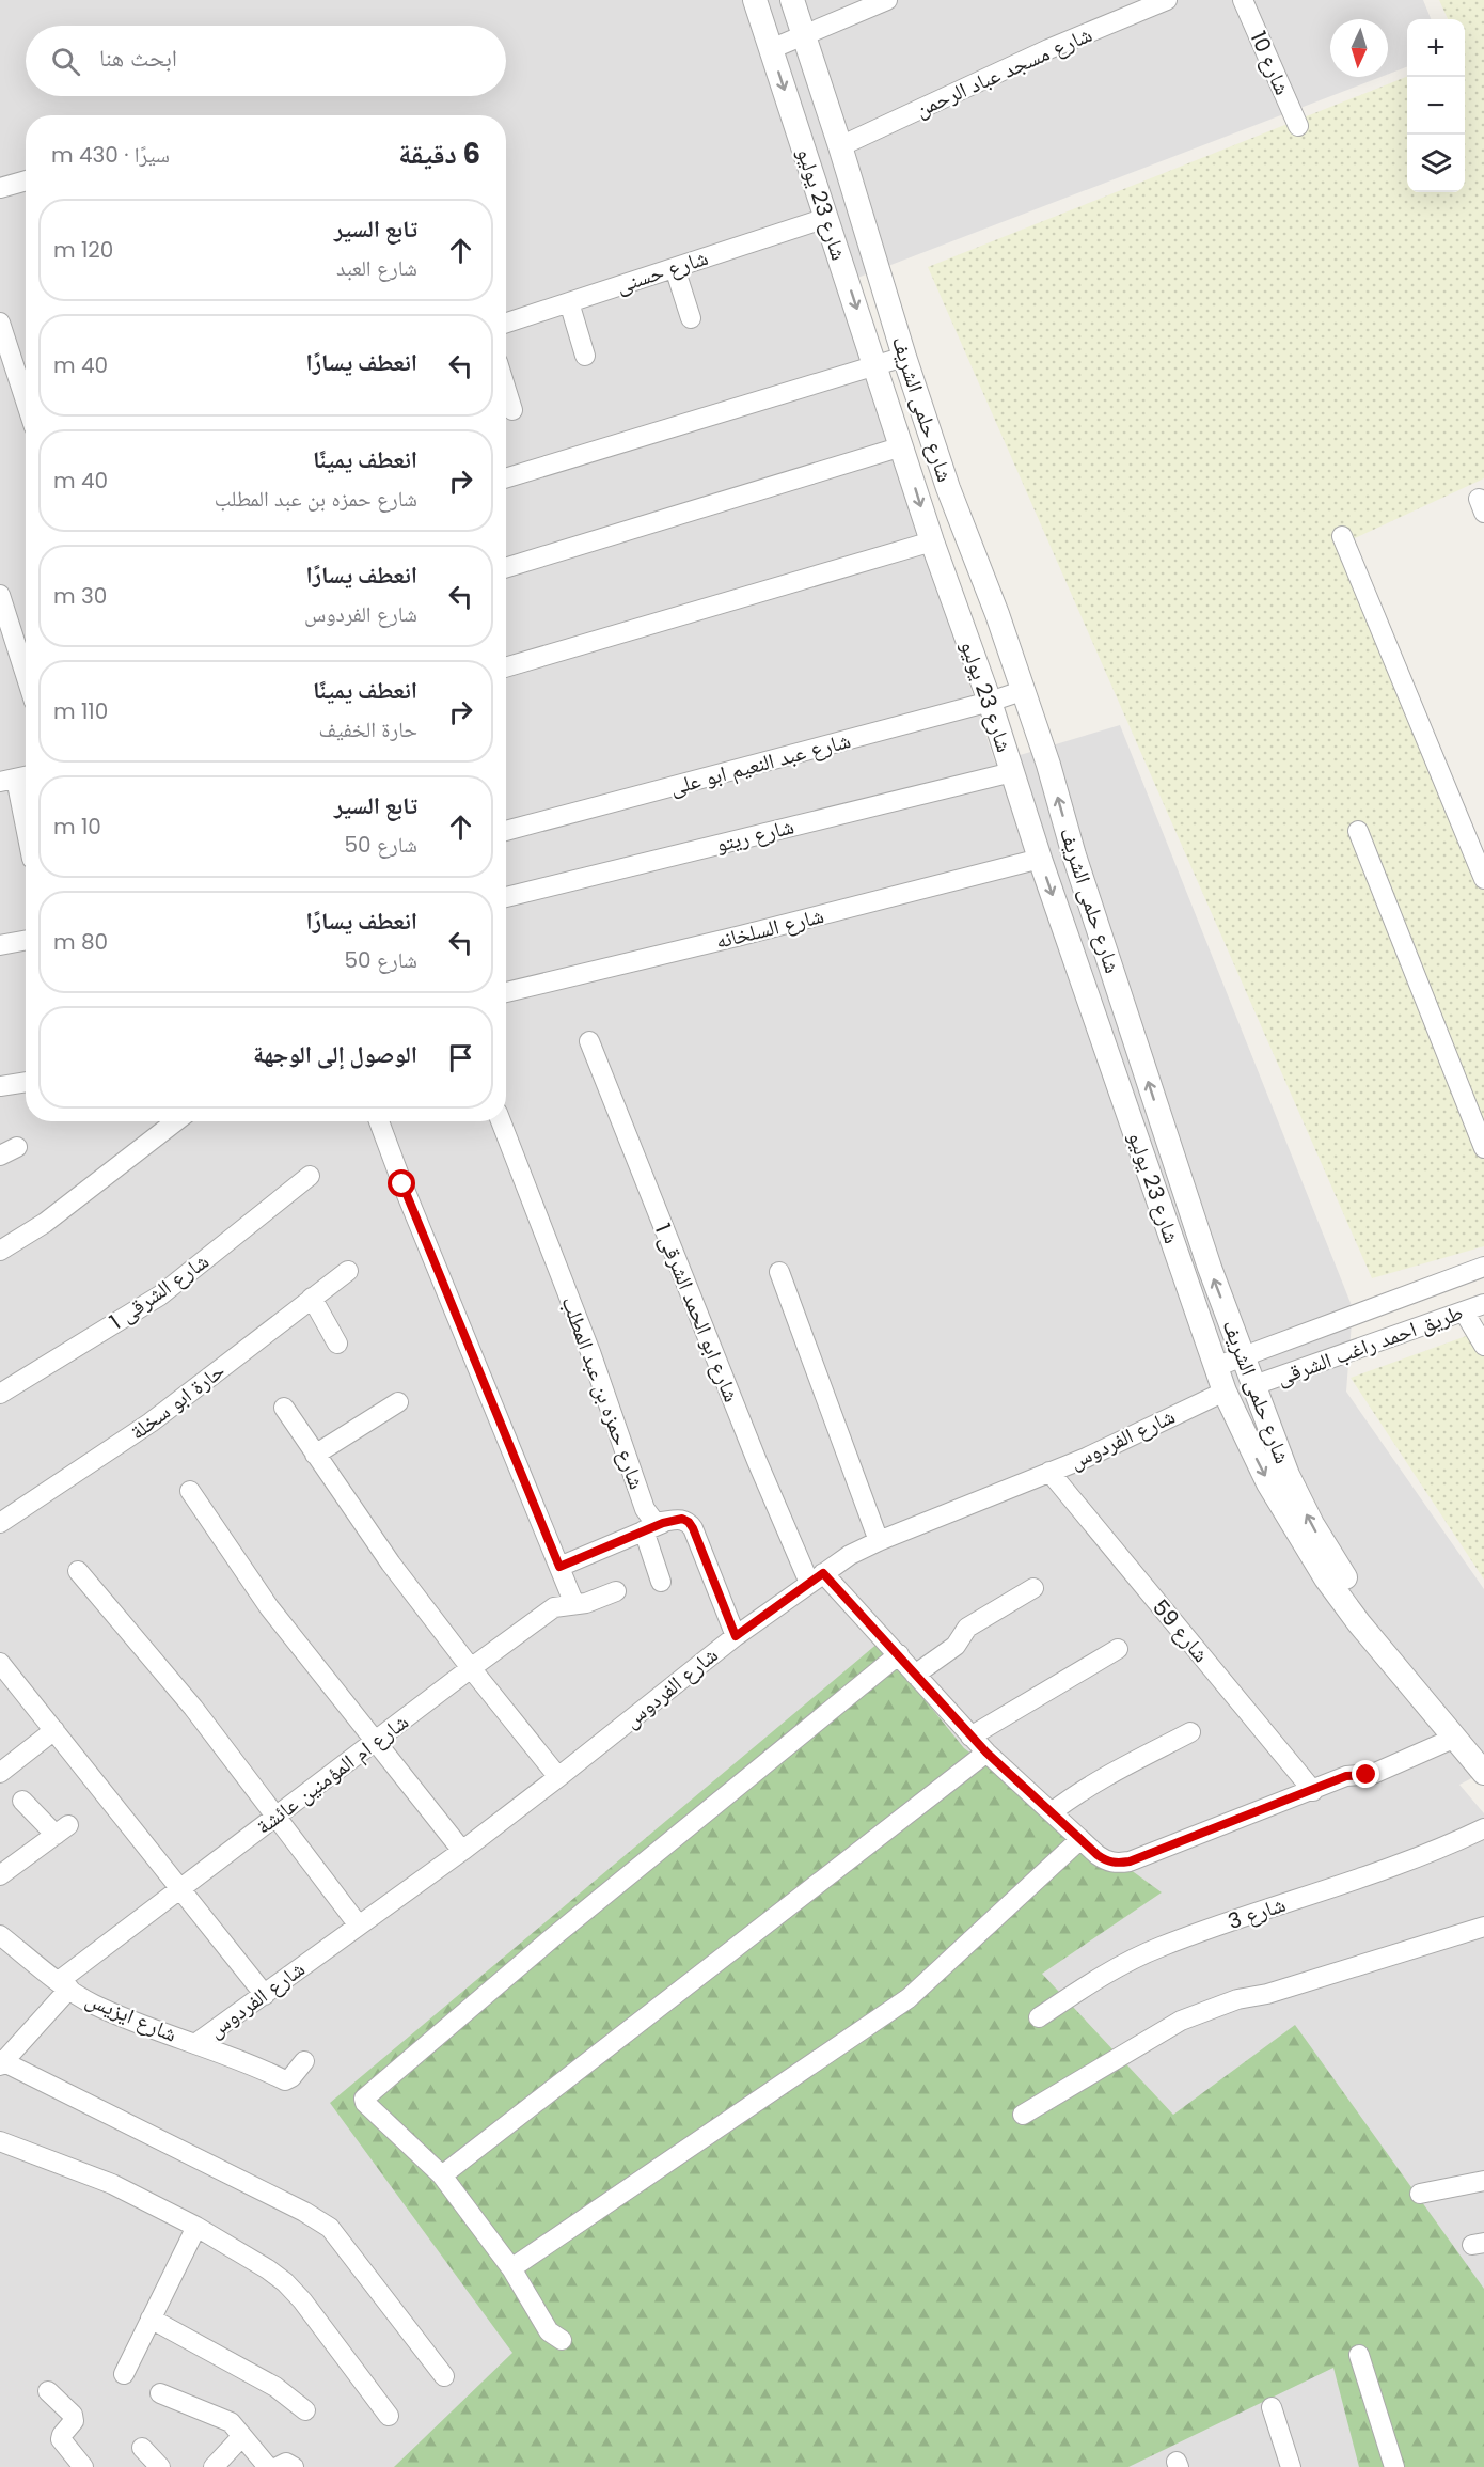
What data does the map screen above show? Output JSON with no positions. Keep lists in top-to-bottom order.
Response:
{
  "streets": {
    "street": [
      "شارع 10",
      "شارع مسجد عباد الرحمن",
      "شارع 23 يوليو",
      "شارع حسنى",
      "شارع حلمى الشريف",
      "شارع عبد النعيم ابو على",
      "شارع ريتو",
      "شارع السلخانه",
      "شارع الشرقى 1",
      "شارع ابو الحمد الشرقى 1",
      "طريق احمد راغب الشرقى",
      "شارع حمزه بن عبد المطلب",
      "حارة ابو سخلة",
      "شارع الفردوس",
      "شارع 59",
      "شارع ام المؤمنين عائشة",
      "شارع 3",
      "شارع ايزيس"
    ]
  },
  "crossings": [
    ["شارع مسجد عباد الرحمن", "شارع حلمى الشريف"],
    ["شارع 23 يوليو", "شارع حسنى"],
    ["شارع 23 يوليو", "شارع حلمى الشريف"],
    ["شارع 23 يوليو", "شارع عبد النعيم ابو على"],
    ["شارع 23 يوليو", "شارع ريتو"],
    ["شارع 23 يوليو", "شارع السلخانه"],
    ["شارع 23 يوليو", "شارع الفردوس"],
    ["شارع حلمى الشريف", "شارع عبد النعيم ابو على"],
    ["شارع حلمى الشريف", "شارع ابو الحمد الشرقى 1"],
    ["شارع حلمى الشريف", "طريق احمد راغب الشرقى"],
    ["شارع حلمى الشريف", "شارع الفردوس"],
    ["شارع ابو الحمد الشرقى 1", "شارع الفردوس"],
    ["شارع ابو الحمد الشرقى 1", "شارع 59"],
    ["شارع الفردوس", "شارع 59"],
    ["شارع الفردوس", "شارع ايزيس"],
    ["شارع ام المؤمنين عائشة", "شارع ايزيس"]
  ],
  "one_way": ["شارع 23 يوليو"],
  "north": "bottom",
  "page": {
    "map_buttons": ["+", "−"],
    "search": "ابحث هنا",
    "heading": ["6 دقيقة", "سيرًا · 430 m"],
    "list": [
      ["تابع السير", "شارع العبد", "120 m"],
      ["انعطف يسارًا", "40 m"],
      ["انعطف يمينًا", "شارع حمزه بن عبد المطلب", "40 m"],
      ["انعطف يسارًا", "شارع الفردوس", "30 m"],
      ["انعطف يمينًا", "حارة الخفيف", "110 m"],
      ["تابع السير", "شارع 50", "10 m"],
      ["انعطف يسارًا", "شارع 50", "80 m"],
      "الوصول إلى الوجهة"
    ]
  }
}
